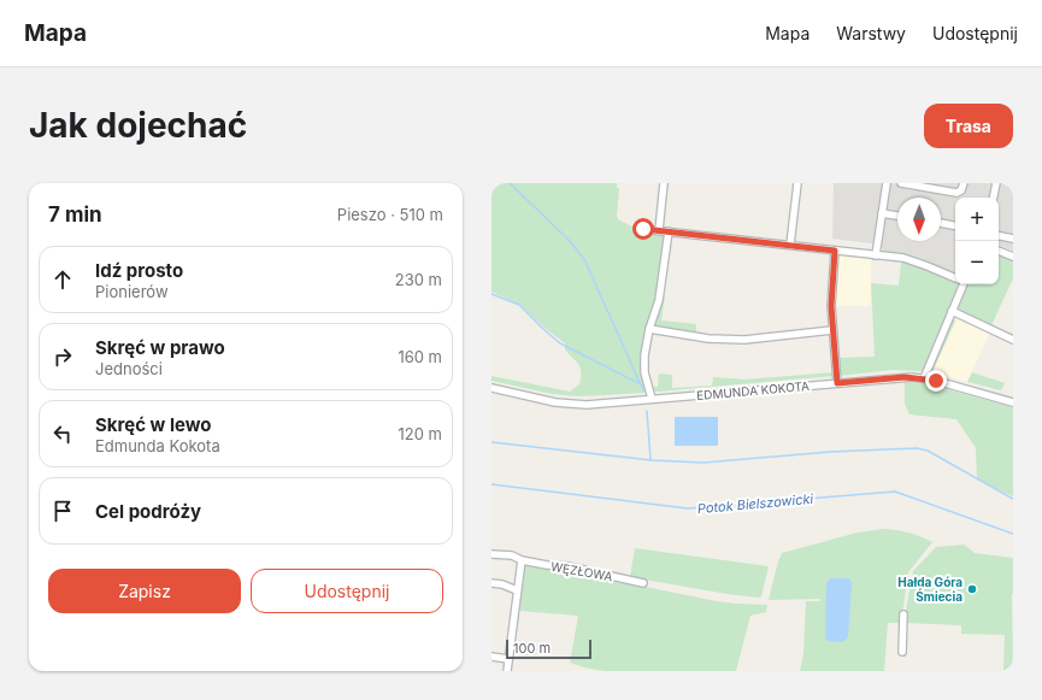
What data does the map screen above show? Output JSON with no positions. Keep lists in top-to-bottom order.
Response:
{
  "streets": {
    "street": ["EDMUNDA KOKOTA", "WĘZŁOWA"]
  },
  "water": ["Potok Bielszowicki"],
  "places": ["Hałda Góra Śmiecia"],
  "scale_bar": "100 m",
  "north": "bottom",
  "page": {
    "header": "Mapa",
    "nav": ["Mapa", "Warstwy", "Udostępnij"],
    "buttons": [
      "Trasa",
      ["Zapisz", "Udostępnij"]
    ],
    "title": "Jak dojechać",
    "heading": ["7 min", "Pieszo · 510 m"],
    "map_buttons": ["+", "−"],
    "list": [
      ["Idź prosto", "Pionierów", "230 m"],
      ["Skręć w prawo", "Jedności", "160 m"],
      ["Skręć w lewo", "Edmunda Kokota", "120 m"],
      "Cel podróży"
    ],
    "scale": "100 m"
  }
}
